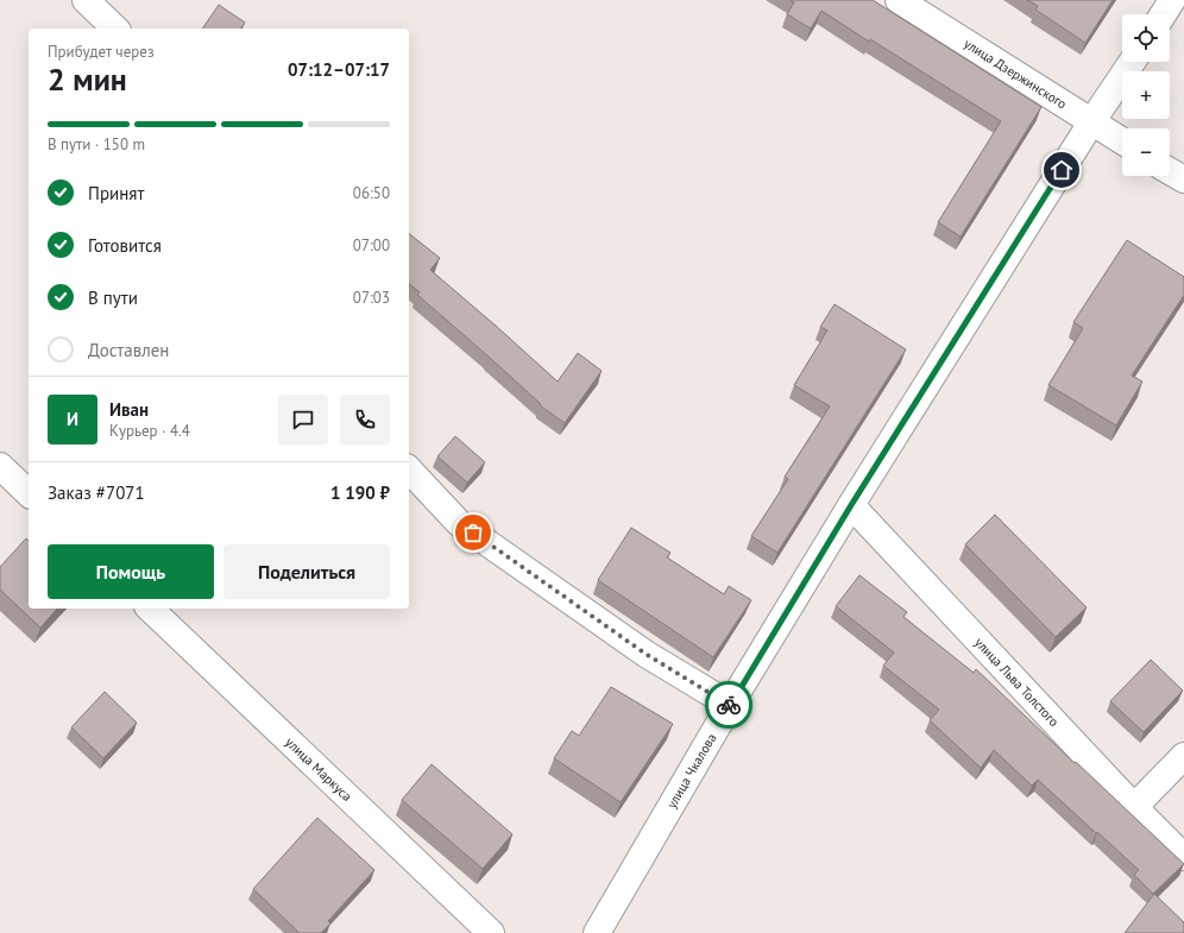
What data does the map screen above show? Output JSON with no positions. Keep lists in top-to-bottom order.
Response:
{
  "streets": {
    "street": [
      "улица Дзержинского",
      "улица Льва Толстого",
      "улица Маркуса",
      "улица Чкалова"
    ]
  },
  "crossings": [
    ["улица Дзержинского", "улица Чкалова"],
    ["улица Льва Толстого", "улица Чкалова"]
  ],
  "page": {
    "map_buttons": ["+", "−"],
    "heading": ["2 мин", "Прибудет через", "07:12–07:17"],
    "panel": [
      "Иван",
      "Курьер · 4.4",
      "Заказ #7071",
      "1 190 ₽"
    ],
    "bar": "В пути · 150 m",
    "list": [
      ["Принят", "06:50"],
      ["Готовится", "07:00"],
      ["В пути", "07:03"],
      "Доставлен"
    ],
    "round": "И",
    "buttons": ["Помощь", "Поделиться"]
  }
}
